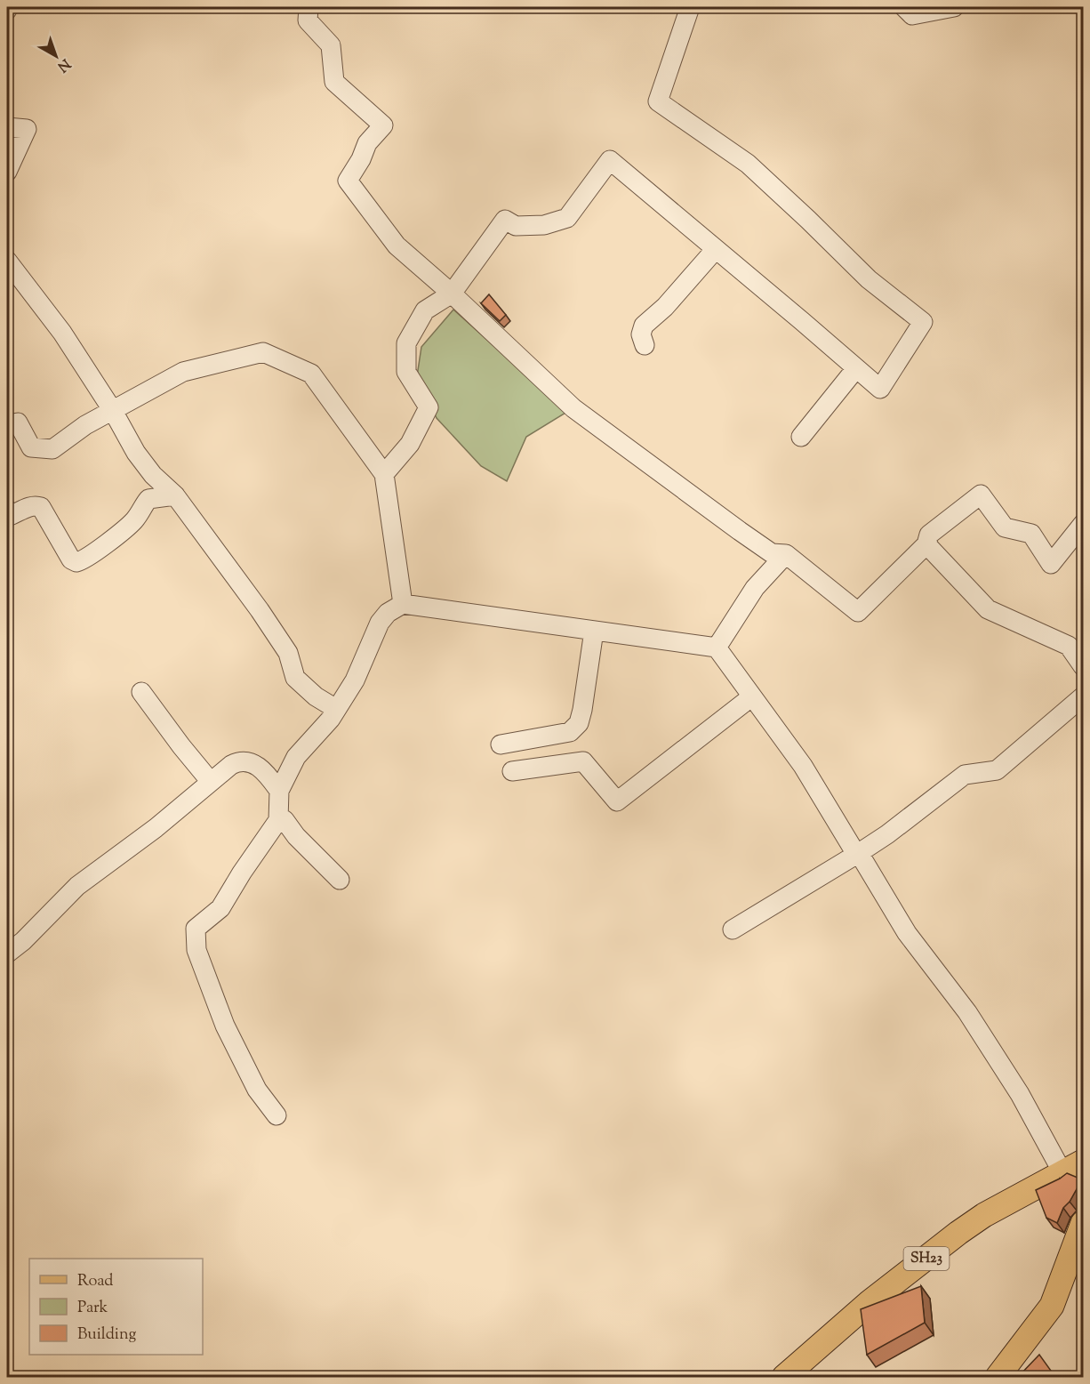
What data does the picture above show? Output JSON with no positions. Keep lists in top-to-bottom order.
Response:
{
  "streets": {
    "main road": ["SH23"]
  },
  "legend": ["Road", "Park", "Building"],
  "north": "bottom right"
}
